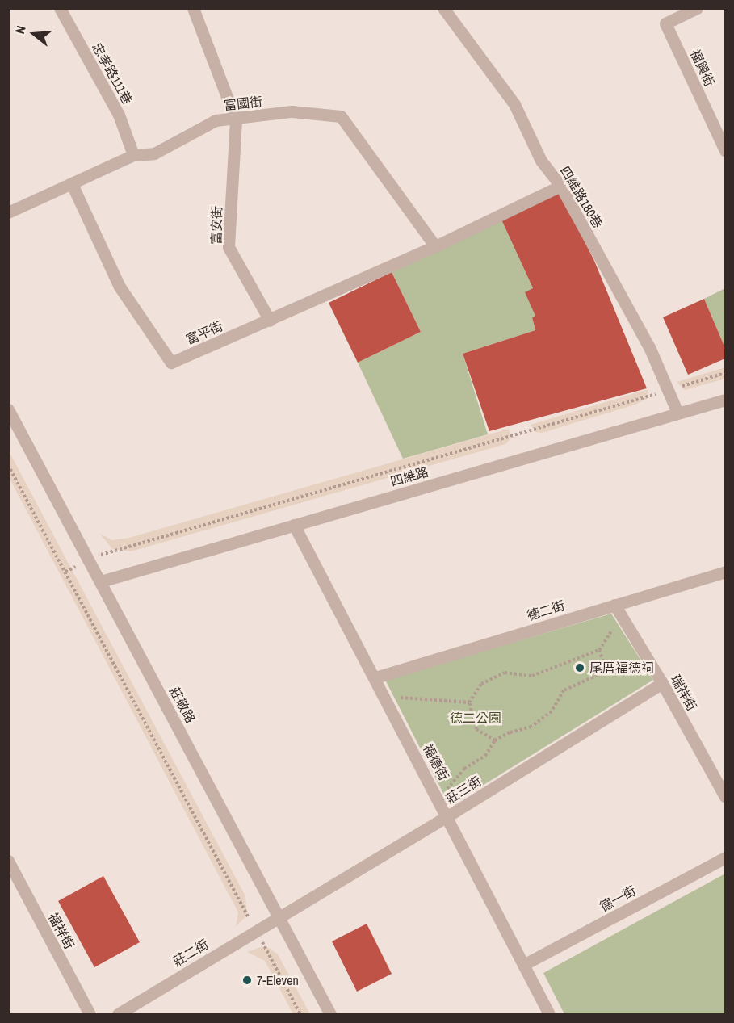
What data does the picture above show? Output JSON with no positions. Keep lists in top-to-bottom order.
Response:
{
  "streets": {
    "street": [
      "福興街",
      "忠孝路111巷",
      "富國街",
      "四維路180巷",
      "富安街",
      "富平街",
      "四維路",
      "德二街",
      "瑞祥街",
      "莊敬路",
      "福德街",
      "莊三街",
      "德一街",
      "福祥街",
      "莊二街"
    ]
  },
  "crossings": [
    ["忠孝路111巷", "富國街"],
    ["富國街", "富安街"],
    ["富國街", "富平街"],
    ["四維路180巷", "富平街"],
    ["四維路180巷", "四維路"],
    ["富安街", "富平街"],
    ["四維路", "莊敬路"],
    ["四維路", "福德街"],
    ["德二街", "瑞祥街"],
    ["德二街", "福德街"],
    ["瑞祥街", "莊三街"],
    ["莊敬路", "莊三街"],
    ["莊敬路", "莊二街"],
    ["福德街", "莊三街"],
    ["福德街", "德一街"],
    ["莊三街", "莊二街"]
  ],
  "parks": ["德二公園"],
  "places": ["尾厝福德祠", "7-Eleven"],
  "north": "left"
}
